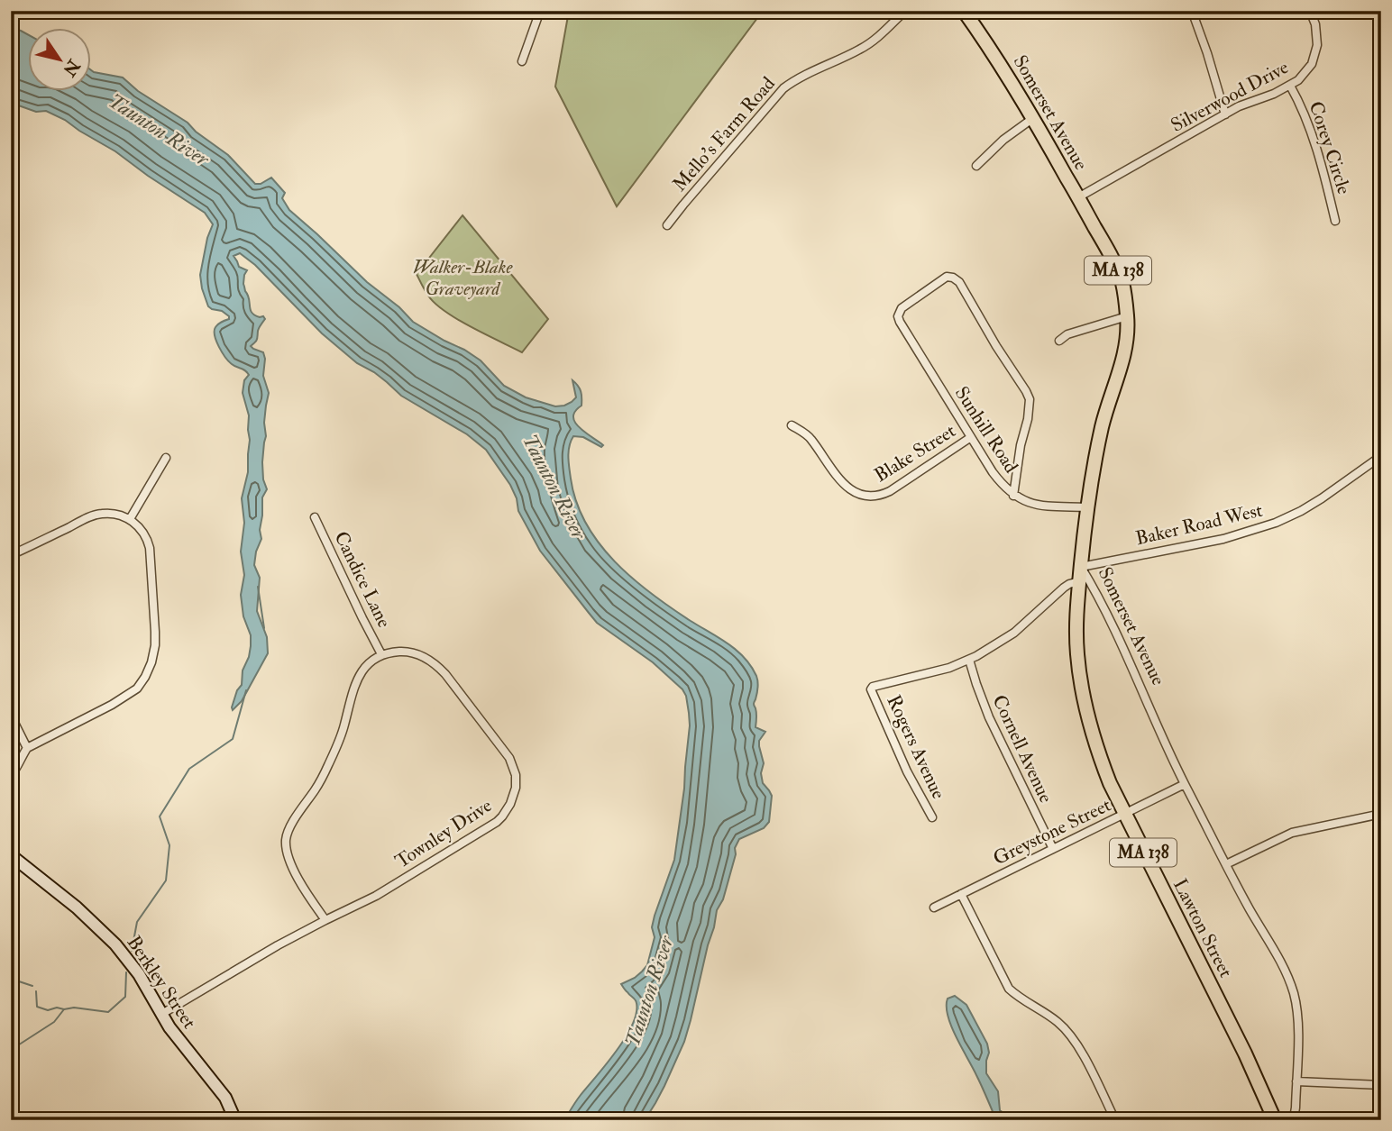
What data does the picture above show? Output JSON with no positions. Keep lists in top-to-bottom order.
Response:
{
  "streets": {
    "main road": [
      "Somerset Avenue",
      "MA 138",
      "Lawton Street",
      "Berkley Street"
    ],
    "street": [
      "Silverwood Drive",
      "Mello's Farm Road",
      "Corey Circle",
      "Sunhill Road",
      "Blake Street",
      "Baker Road West",
      "Candice Lane",
      "Rogers Avenue",
      "Cornell Avenue",
      "Greystone Street",
      "Townley Drive"
    ]
  },
  "crossings": [
    ["Silverwood Drive", "Somerset Avenue"],
    ["Silverwood Drive", "Corey Circle"],
    ["Somerset Avenue", "Sunhill Road"],
    ["Somerset Avenue", "Baker Road West"],
    ["Somerset Avenue", "Greystone Street"],
    ["Somerset Avenue", "Lawton Street"],
    ["Sunhill Road", "Blake Street"],
    ["Baker Road West", "Lawton Street"],
    ["Candice Lane", "Townley Drive"],
    ["Rogers Avenue", "Cornell Avenue"],
    ["Cornell Avenue", "Greystone Street"],
    ["Greystone Street", "Lawton Street"],
    ["Townley Drive", "Berkley Street"]
  ],
  "water": ["Taunton River"],
  "parks": ["Walker-Blake Graveyard"],
  "north": "bottom right"
}
